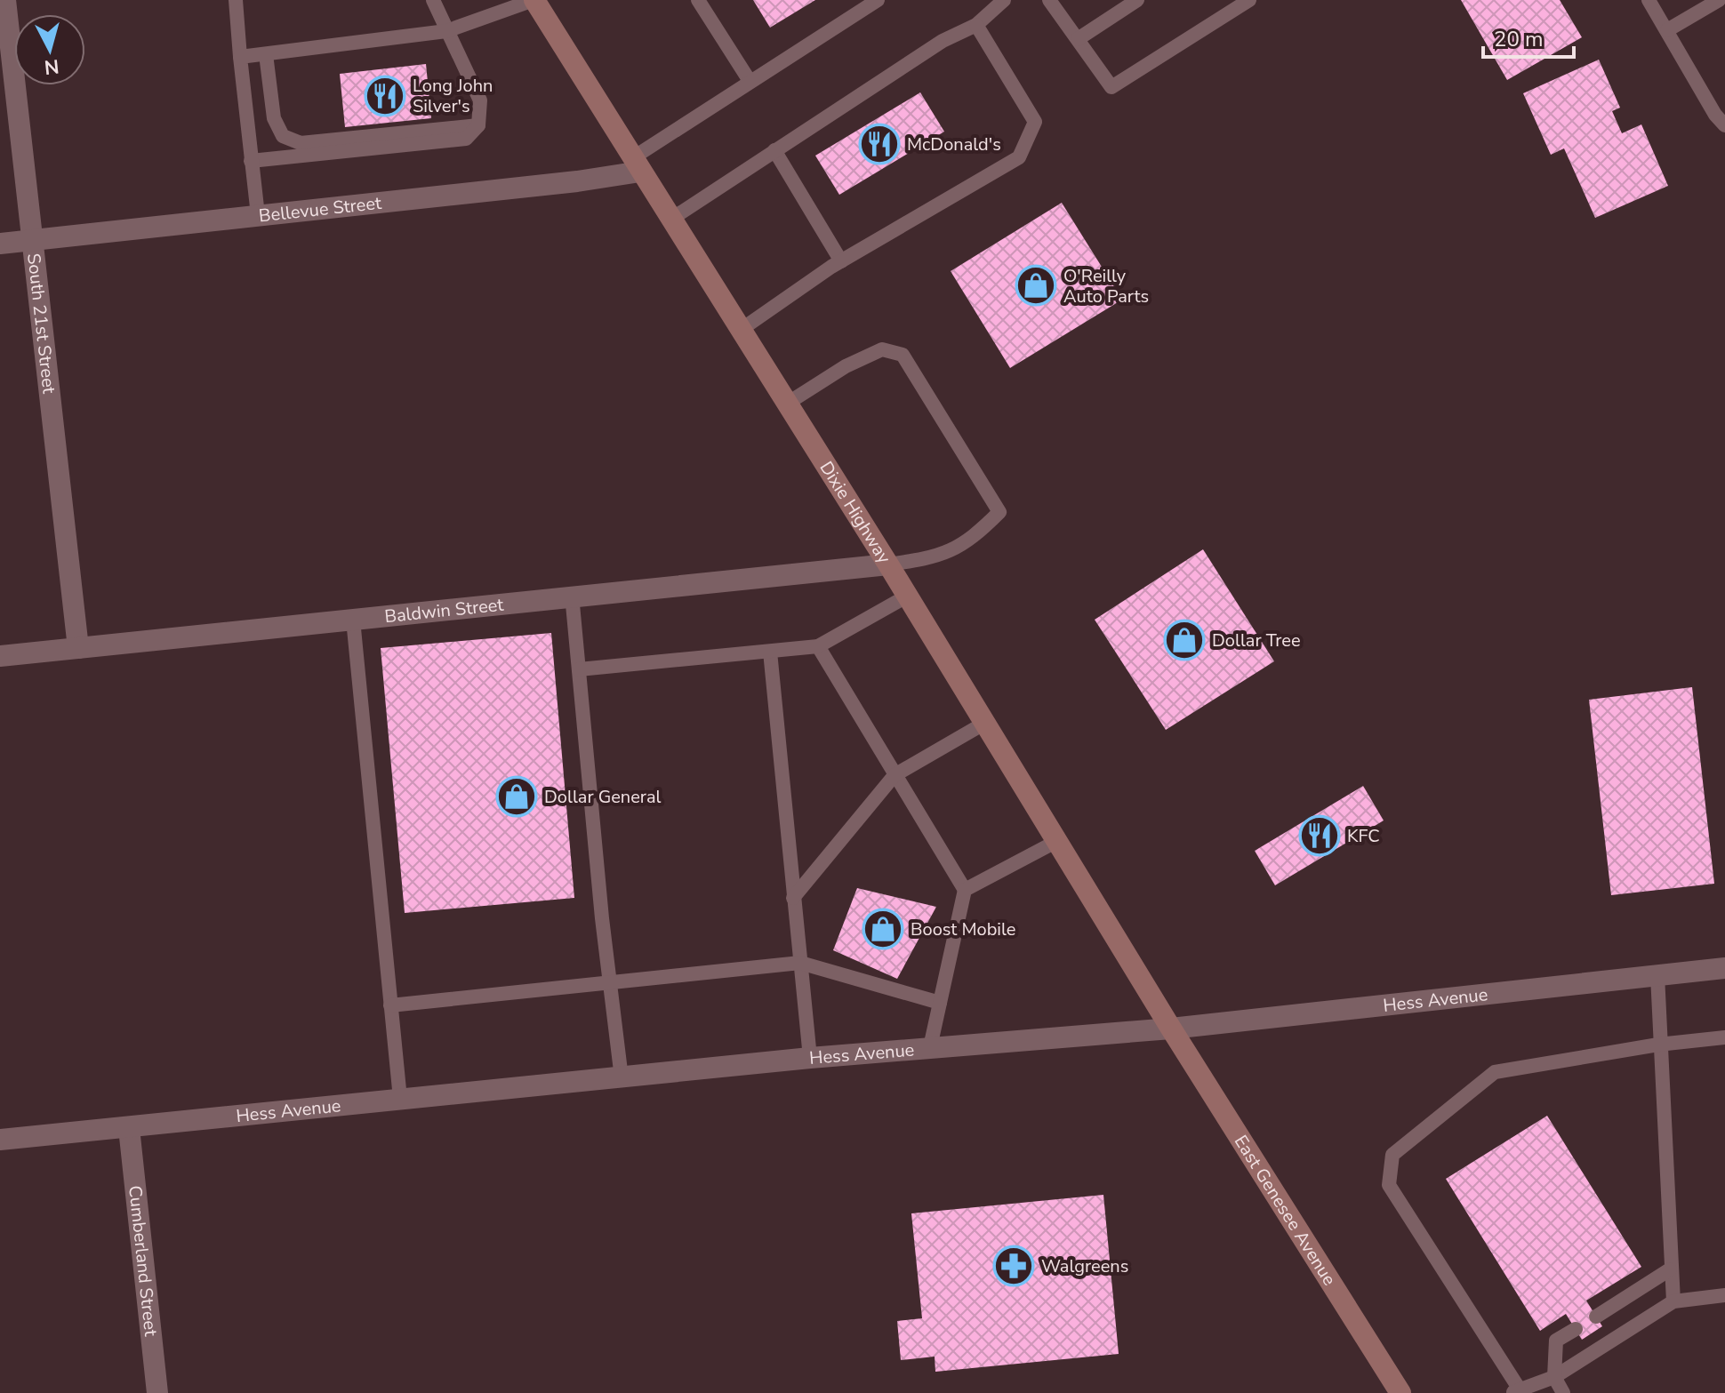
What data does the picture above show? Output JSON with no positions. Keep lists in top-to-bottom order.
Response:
{
  "streets": {
    "main road": ["Dixie Highway", "East Genesee Avenue"],
    "street": [
      "Bellevue Street",
      "South 21st Street",
      "Baldwin Street",
      "Hess Avenue",
      "Cumberland Street"
    ]
  },
  "crossings": [
    ["Bellevue Street", "South 21st Street"],
    ["Bellevue Street", "Dixie Highway"],
    ["South 21st Street", "Baldwin Street"],
    ["Dixie Highway", "Baldwin Street"],
    ["Dixie Highway", "Hess Avenue"],
    ["Dixie Highway", "East Genesee Avenue"],
    ["Hess Avenue", "East Genesee Avenue"],
    ["Hess Avenue", "Cumberland Street"]
  ],
  "places": {
    "restaurant": ["Long John Silver's", "McDonald's", "KFC"],
    "shop": [
      "O'Reilly Auto Parts",
      "Dollar Tree",
      "Dollar General",
      "Boost Mobile"
    ],
    "pharmacy": ["Walgreens"]
  },
  "scale_bar": "20 m",
  "north": "bottom"
}
